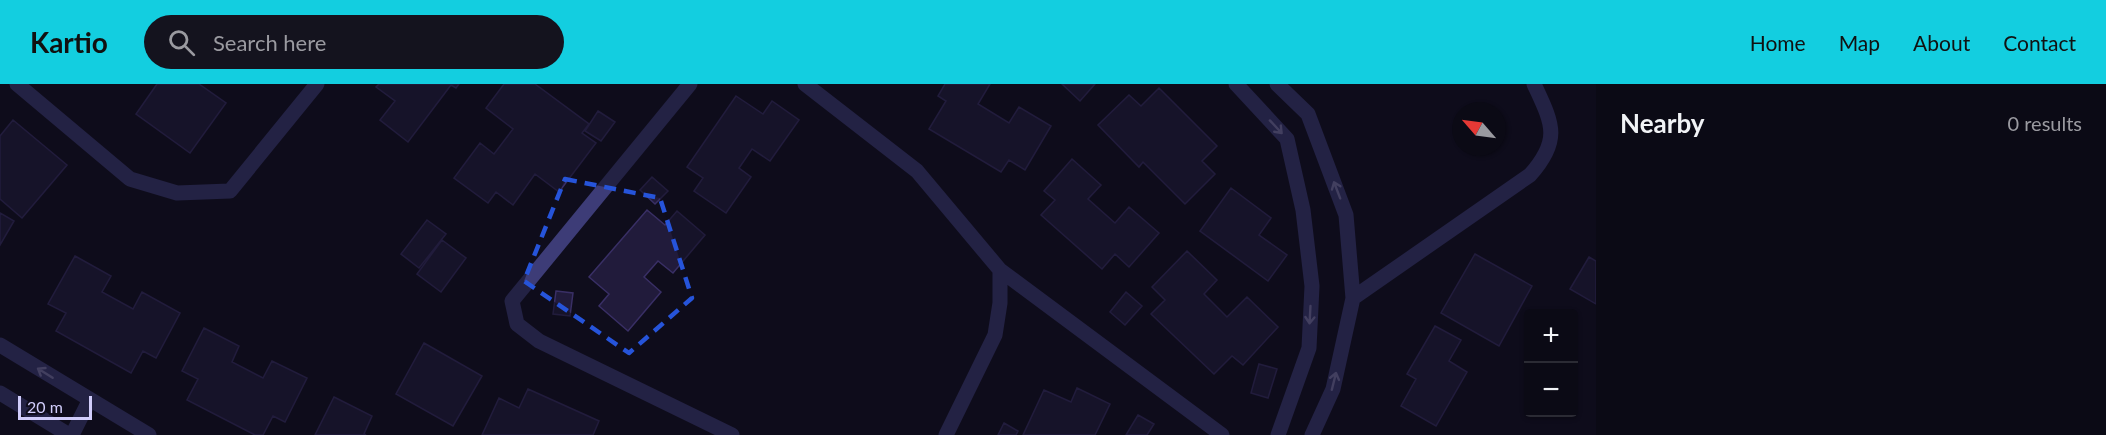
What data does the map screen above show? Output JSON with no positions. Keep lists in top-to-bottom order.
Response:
{
  "scale_bar": "20 m",
  "north": "top left",
  "page": {
    "header": "Kartio",
    "search": "Search here",
    "nav": [
      "Home",
      "Map",
      "About",
      "Contact"
    ],
    "heading": ["Nearby", "0 results"],
    "map_buttons": ["+", "−"],
    "scale": "20 m"
  }
}
